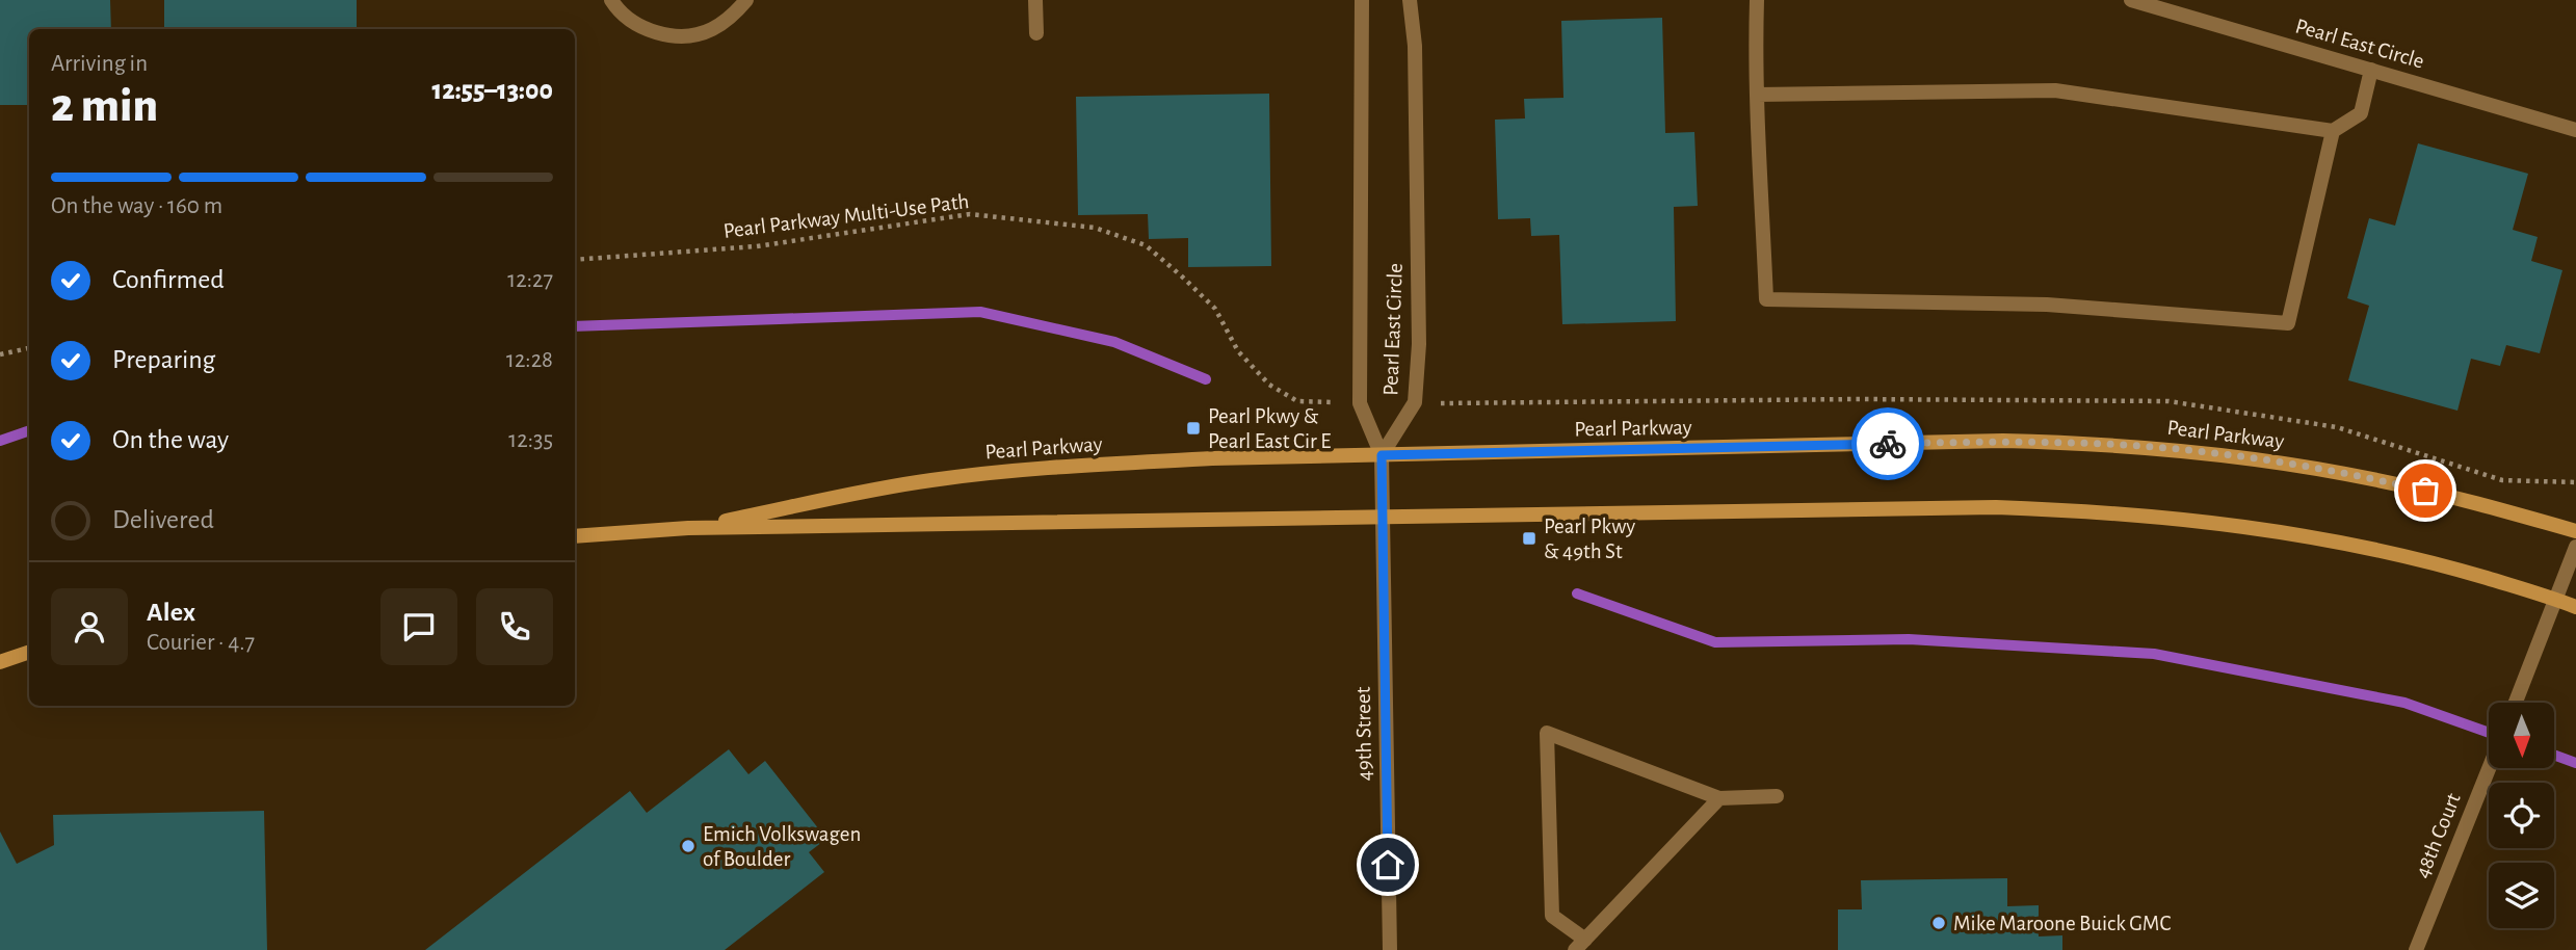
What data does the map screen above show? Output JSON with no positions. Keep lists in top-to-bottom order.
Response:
{
  "streets": {
    "main road": ["Pearl Parkway"],
    "street": ["Pearl East Circle", "49th Street", "48th Court"],
    "path": ["Pearl Parkway Multi-Use Path"]
  },
  "crossings": [
    ["Pearl East Circle", "Pearl Parkway Multi-Use Path"],
    ["Pearl East Circle", "Pearl Parkway"],
    ["Pearl East Circle", "49th Street"],
    ["Pearl Parkway", "49th Street"]
  ],
  "places": {
    "transit": ["Pearl Pkwy & Pearl East Cir E", "Pearl Pkwy & 49th St"],
    "other": ["Emich Volkswagen of Boulder", "Mike Maroone Buick GMC"]
  },
  "north": "bottom",
  "page": {
    "heading": ["2 min", "Arriving in", "12:55–13:00"],
    "panel": ["Alex", "Courier · 4.7"],
    "bar": "On the way · 160 m",
    "list": [
      ["Confirmed", "12:27"],
      ["Preparing", "12:28"],
      ["On the way", "12:35"],
      "Delivered"
    ]
  }
}
